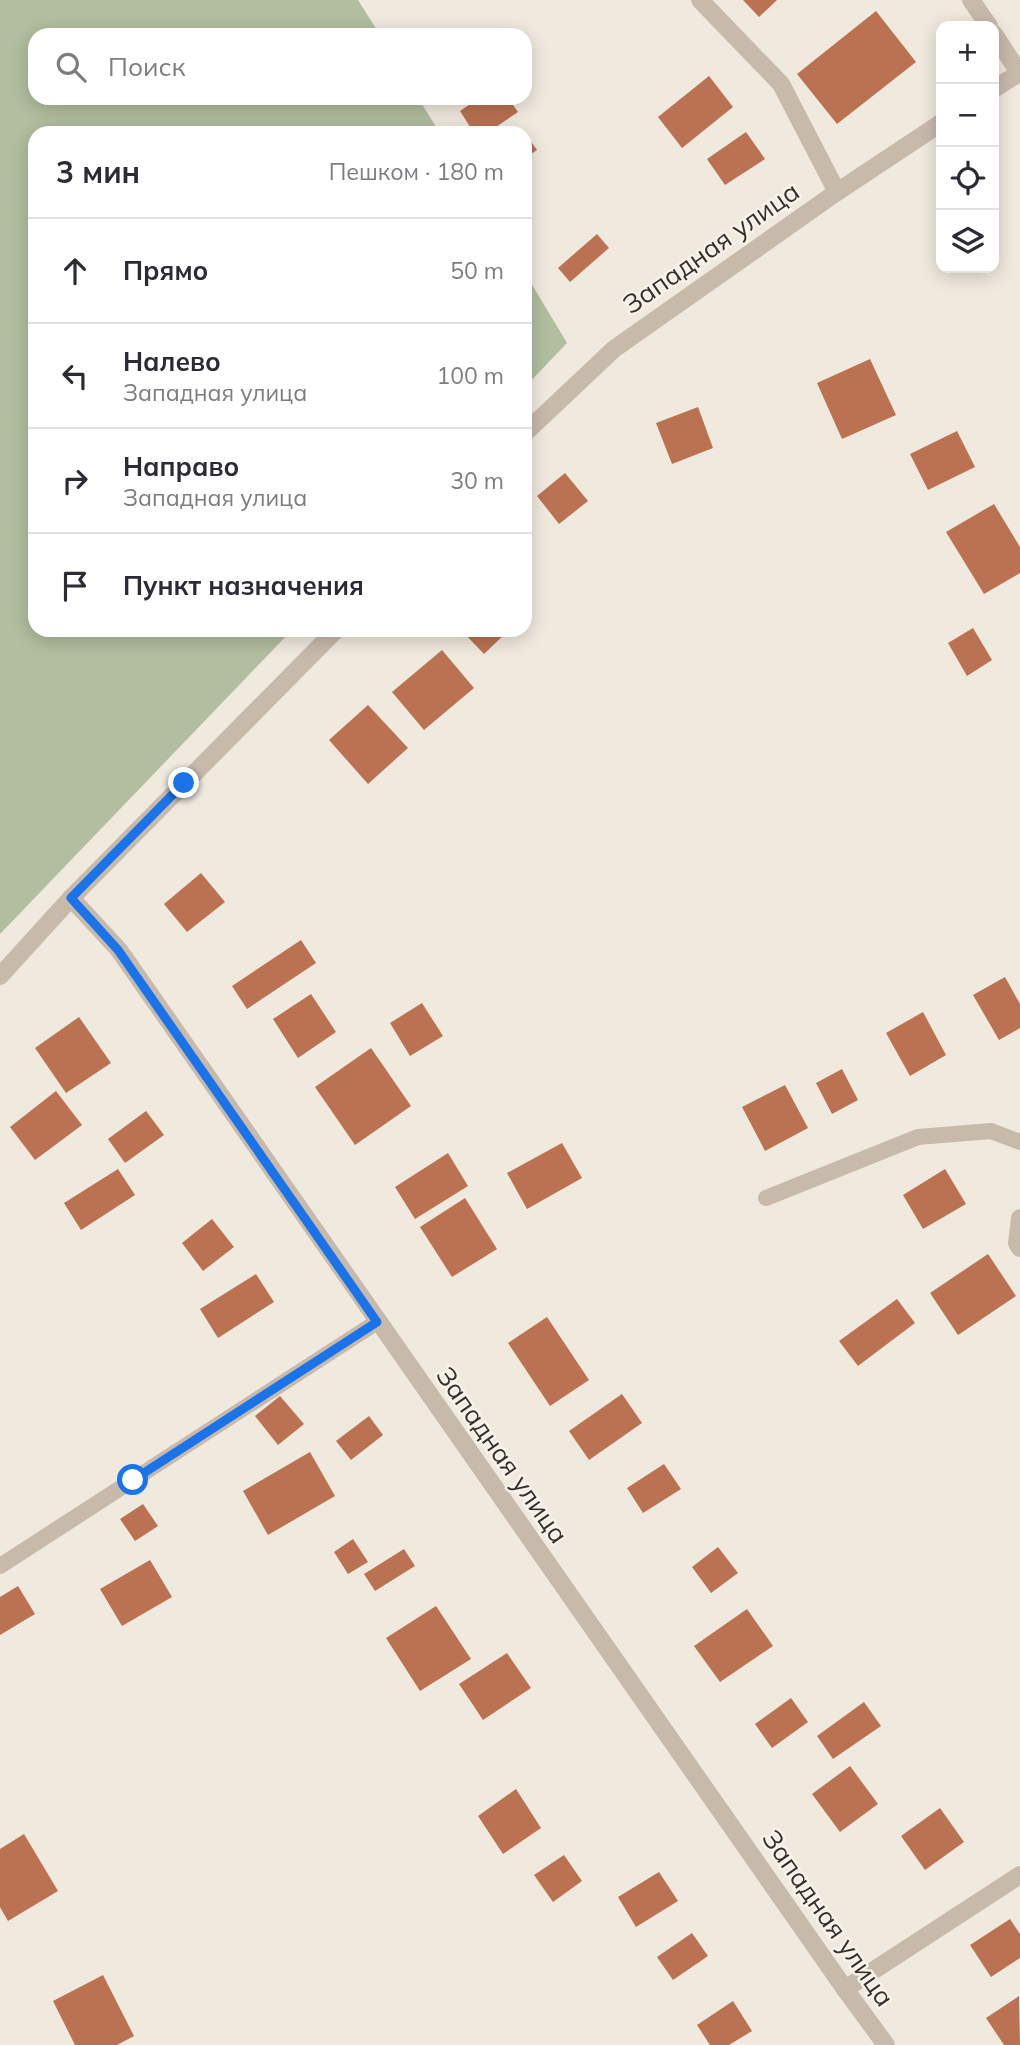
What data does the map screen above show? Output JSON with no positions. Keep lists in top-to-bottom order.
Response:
{
  "streets": {
    "street": ["Западная улица"]
  },
  "page": {
    "map_buttons": ["+", "−"],
    "search": "Поиск",
    "heading": ["3 мин", "Пешком · 180 m"],
    "list": [
      ["Прямо", "50 m"],
      ["Налево", "Западная улица", "100 m"],
      ["Направо", "Западная улица", "30 m"],
      "Пункт назначения"
    ]
  }
}
